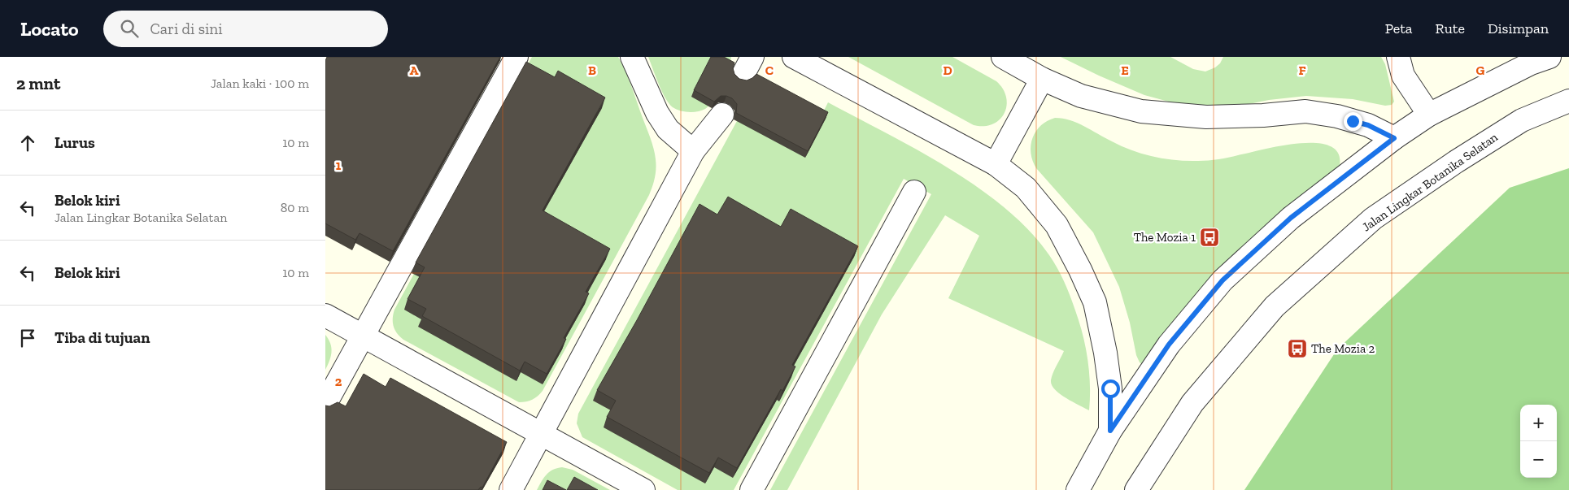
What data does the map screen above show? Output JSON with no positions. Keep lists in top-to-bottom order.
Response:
{
  "streets": {
    "street": ["Jalan Lingkar Botanika Selatan"]
  },
  "places": {
    "bus stop": ["The Mozia 1", "The Mozia 2"]
  },
  "page": {
    "header": "Locato",
    "search": "Cari di sini",
    "nav": ["Peta", "Rute", "Disimpan"],
    "heading": ["2 mnt", "Jalan kaki · 100 m"],
    "list": [
      ["Lurus", "10 m"],
      ["Belok kiri", "Jalan Lingkar Botanika Selatan", "80 m"],
      ["Belok kiri", "10 m"],
      "Tiba di tujuan"
    ],
    "map_buttons": ["+", "−"]
  },
  "grid": {
    "columns": [
      "A",
      "B",
      "C",
      "D",
      "E",
      "F",
      "G"
    ],
    "rows": ["1", "2"]
  }
}
